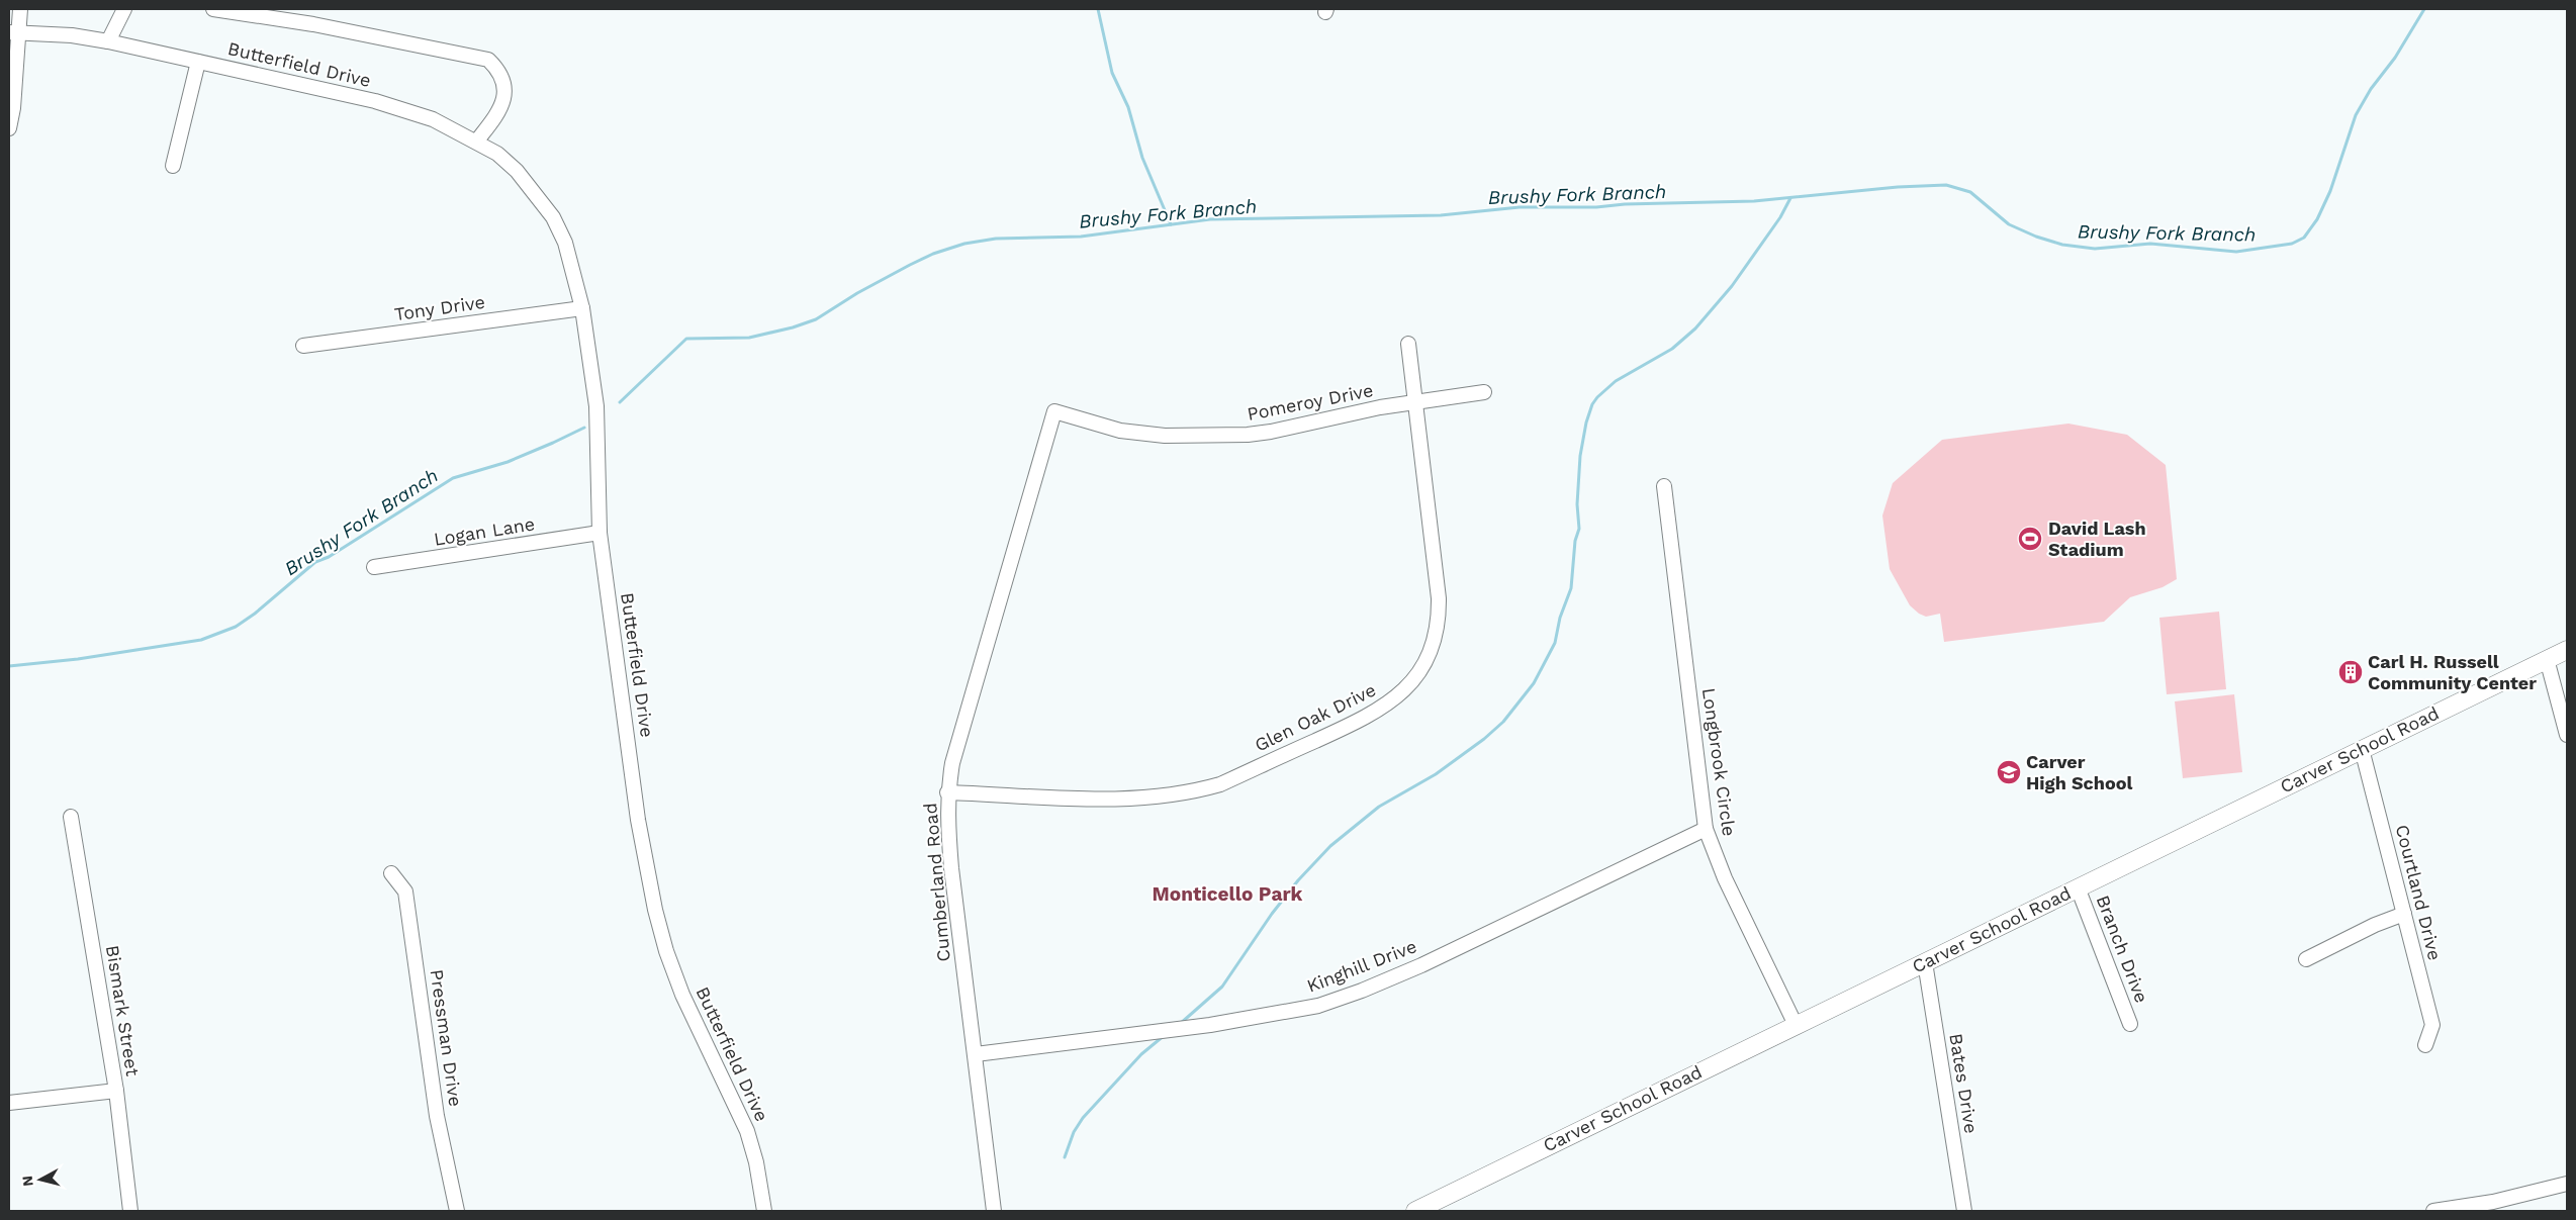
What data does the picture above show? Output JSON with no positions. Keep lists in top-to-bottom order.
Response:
{
  "streets": {
    "main road": ["Carver School Road"],
    "street": [
      "Butterfield Drive",
      "Tony Drive",
      "Pomeroy Drive",
      "Logan Lane",
      "Glen Oak Drive",
      "Longbrook Circle",
      "Cumberland Road",
      "Courtland Drive",
      "Branch Drive",
      "Kinghill Drive",
      "Bismark Street",
      "Pressman Drive",
      "Bates Drive"
    ]
  },
  "crossings": [
    ["Butterfield Drive", "Tony Drive"],
    ["Butterfield Drive", "Logan Lane"],
    ["Pomeroy Drive", "Glen Oak Drive"],
    ["Pomeroy Drive", "Cumberland Road"],
    ["Glen Oak Drive", "Cumberland Road"],
    ["Carver School Road", "Longbrook Circle"],
    ["Carver School Road", "Courtland Drive"],
    ["Carver School Road", "Branch Drive"],
    ["Carver School Road", "Bates Drive"],
    ["Longbrook Circle", "Kinghill Drive"],
    ["Cumberland Road", "Kinghill Drive"]
  ],
  "districts": ["Monticello Park"],
  "water": ["Brushy Fork Branch"],
  "places": {
    "sports": ["David Lash Stadium"],
    "building": ["Carl H. Russell Community Center"],
    "school or university": ["Carver High School"]
  },
  "north": "left"
}
